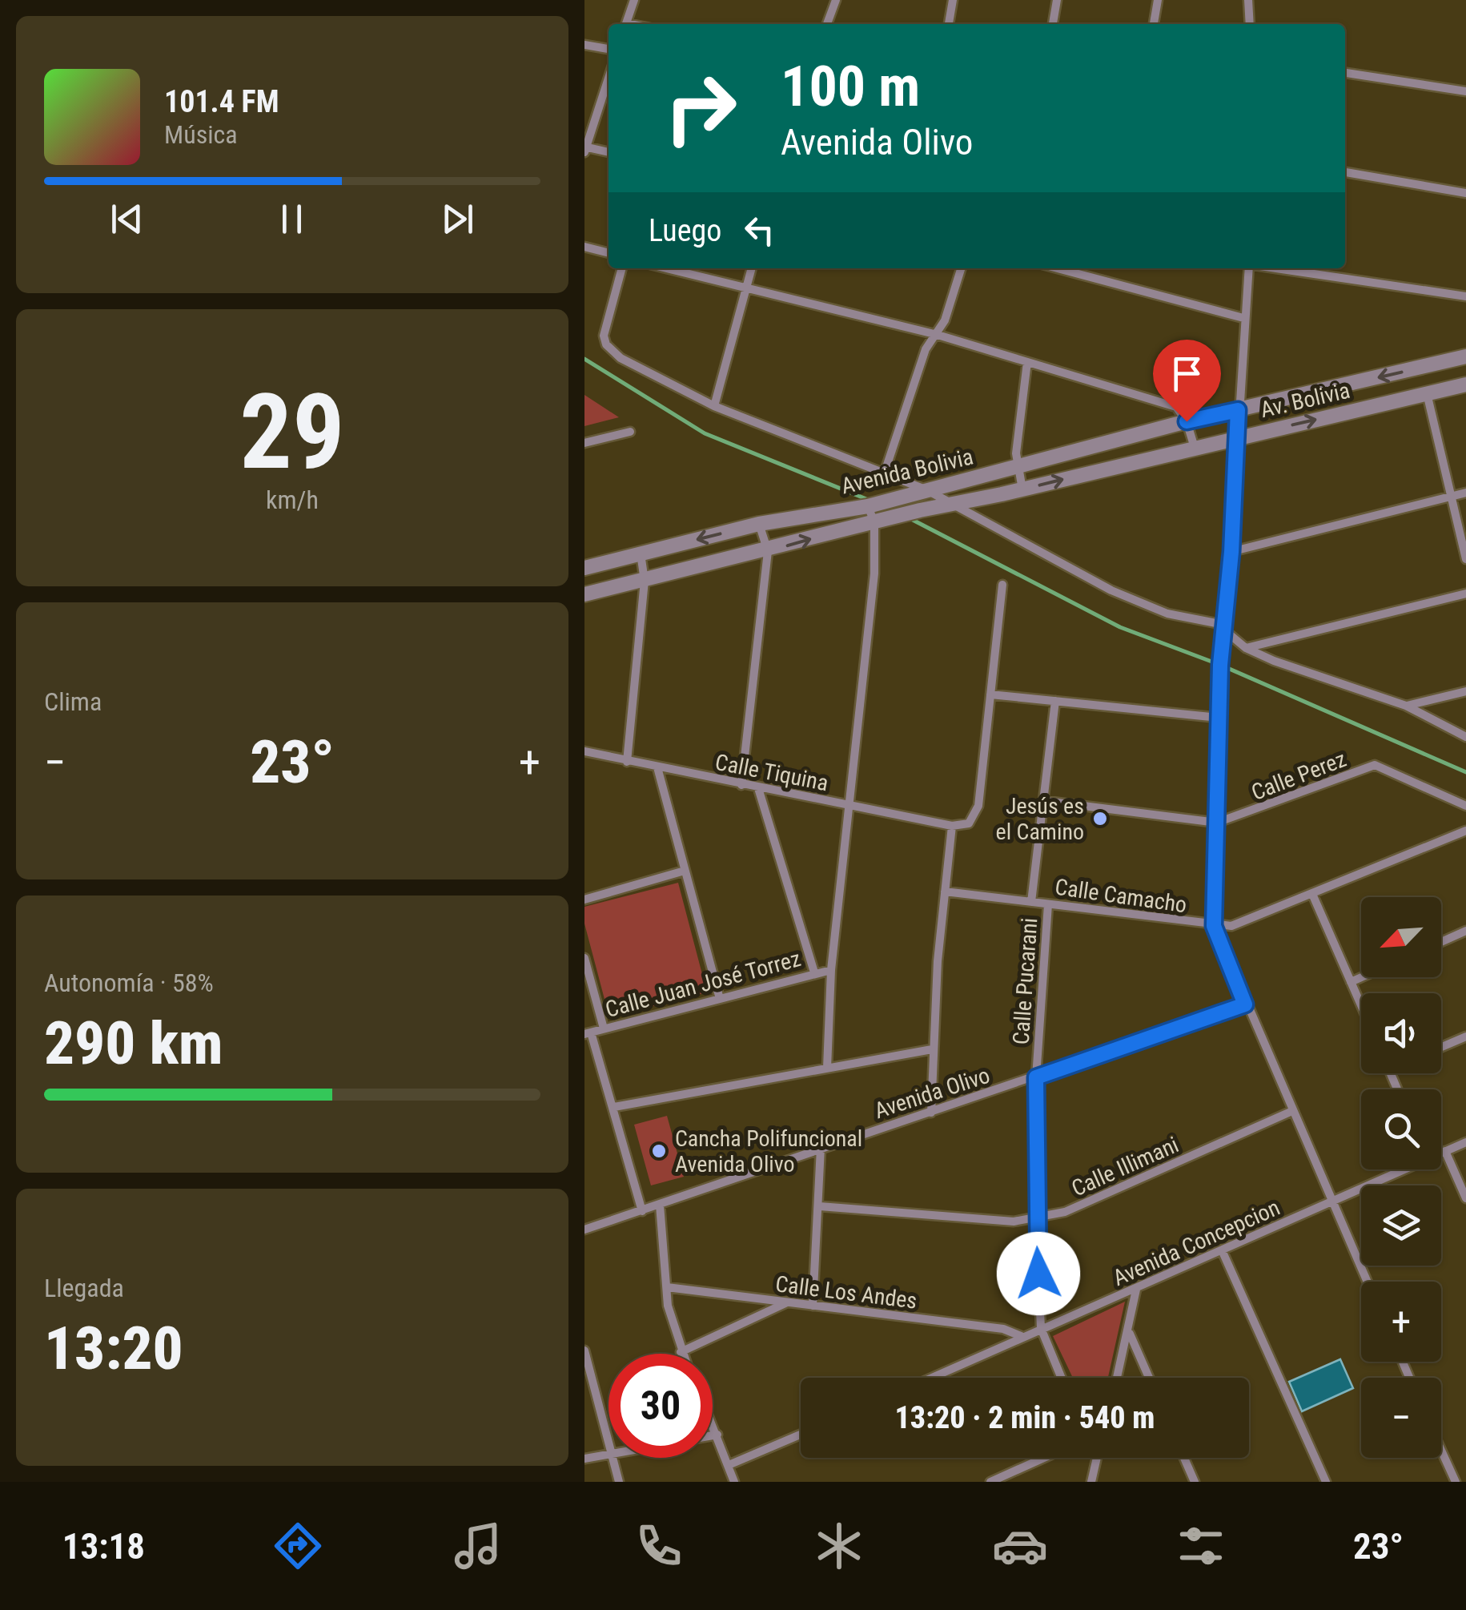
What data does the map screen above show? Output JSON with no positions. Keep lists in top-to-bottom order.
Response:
{
  "streets": {
    "street": [
      "Av. Bolivia",
      "Avenida Bolivia",
      "Calle Tiquina",
      "Calle Perez",
      "Calle Camacho",
      "Calle Pucarani",
      "Calle Juan José Torrez",
      "Avenida Olivo",
      "Calle Illimani",
      "Avenida Concepcion",
      "Calle Los Andes"
    ]
  },
  "crossings": [
    ["Av. Bolivia", "Avenida Bolivia"],
    ["Calle Camacho", "Calle Pucarani"],
    ["Calle Pucarani", "Avenida Olivo"],
    ["Calle Pucarani", "Calle Illimani"],
    ["Calle Pucarani", "Avenida Concepcion"],
    ["Avenida Concepcion", "Calle Los Andes"]
  ],
  "places": ["Jesús es el Camino", "Cancha Polifuncional Avenida Olivo"],
  "north": "bottom left",
  "page": {
    "turn": ["100 m", "Avenida Olivo"],
    "song": ["101.4 FM", "Música"],
    "then": "Luego",
    "tile": [
      ["29", "km/h"],
      "Clima",
      ["Autonomía · 58%", "290 km"],
      ["Llegada", "13:20"]
    ],
    "heat": ["−", "23°", "+"],
    "map_buttons": ["+", "−"],
    "limit": "30",
    "trip": "13:20 · 2 min · 540 m",
    "tabs": ["13:18", "23°"]
  }
}
